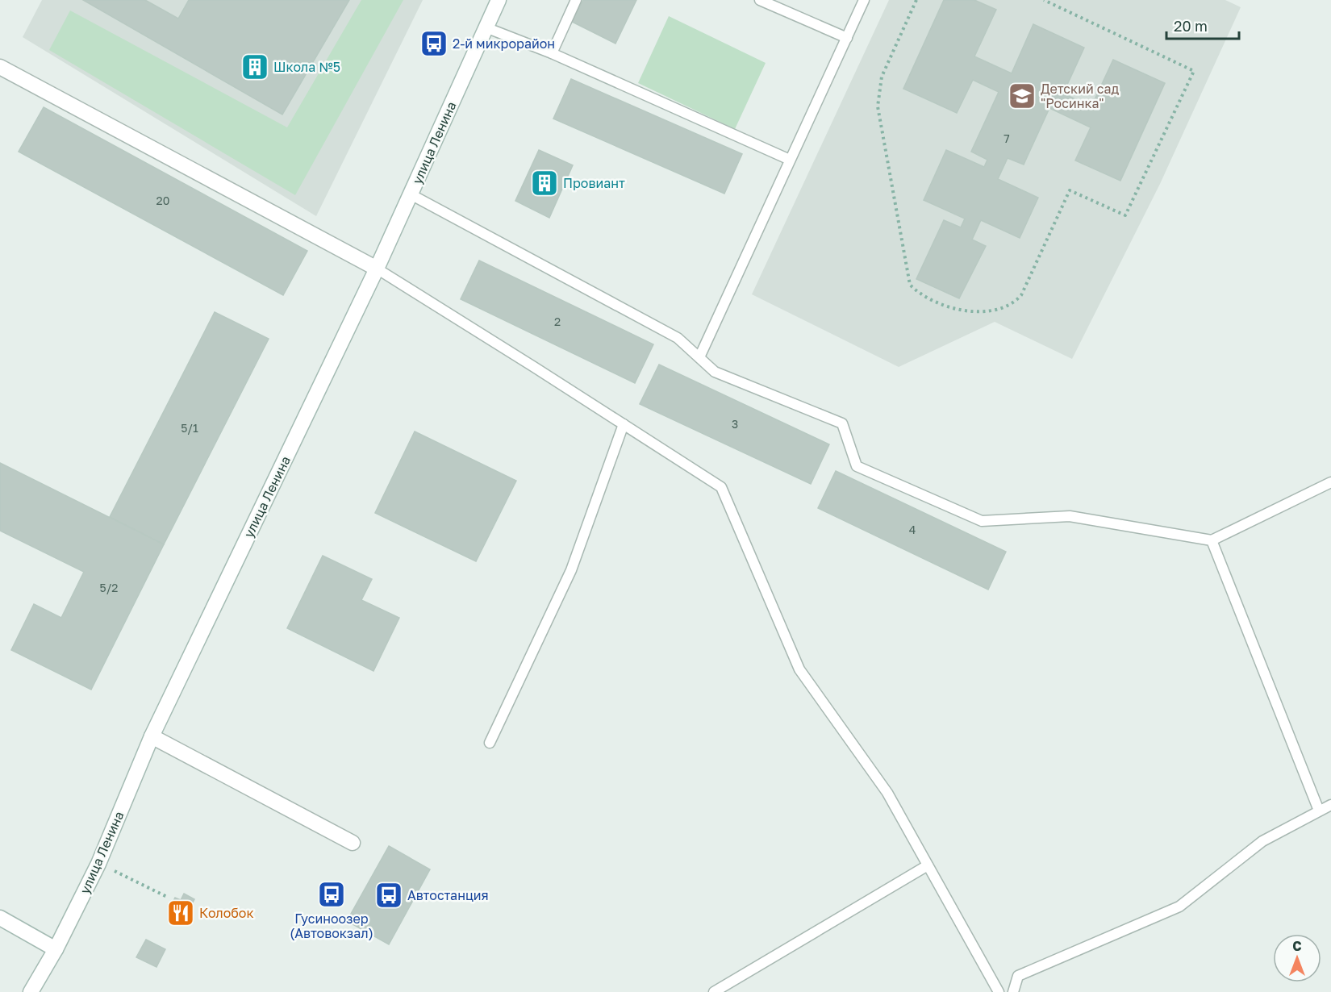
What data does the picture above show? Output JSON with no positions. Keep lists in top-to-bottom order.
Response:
{
  "streets": {
    "street": ["улица Ленина"]
  },
  "places": {
    "bus stop": ["2-й микрорайон", "Гусиноозер (Автовокзал)", "Автостанция"],
    "building": ["Школа №5", "Провиант"],
    "school or university": ["Детский сад \"Росинка\""],
    "restaurant": ["Колобок"]
  },
  "house_numbers": [
    "7",
    "20",
    "2",
    "3",
    "5/1",
    "4",
    "5/2"
  ],
  "scale_bar": "20 m",
  "north": "top"
}
